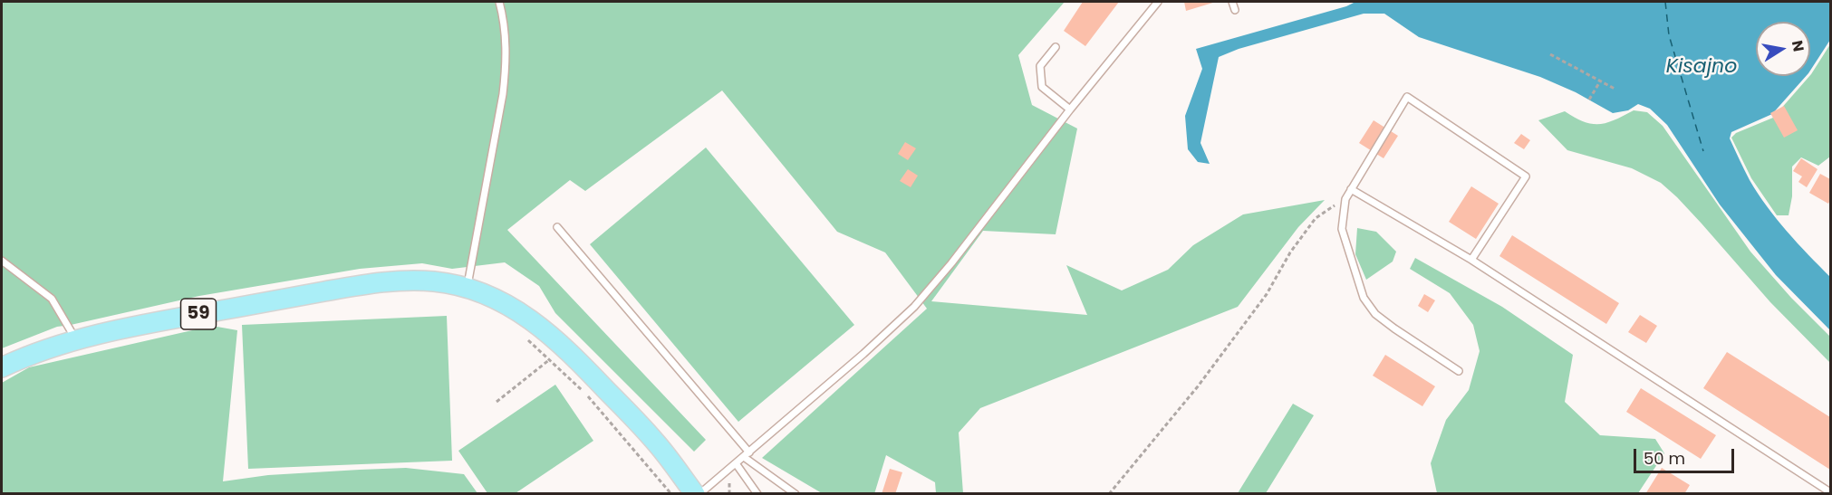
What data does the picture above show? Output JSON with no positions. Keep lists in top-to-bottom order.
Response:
{
  "streets": {
    "main road": ["59"]
  },
  "water": ["Kisajno"],
  "scale_bar": "50 m",
  "north": "right"
}
